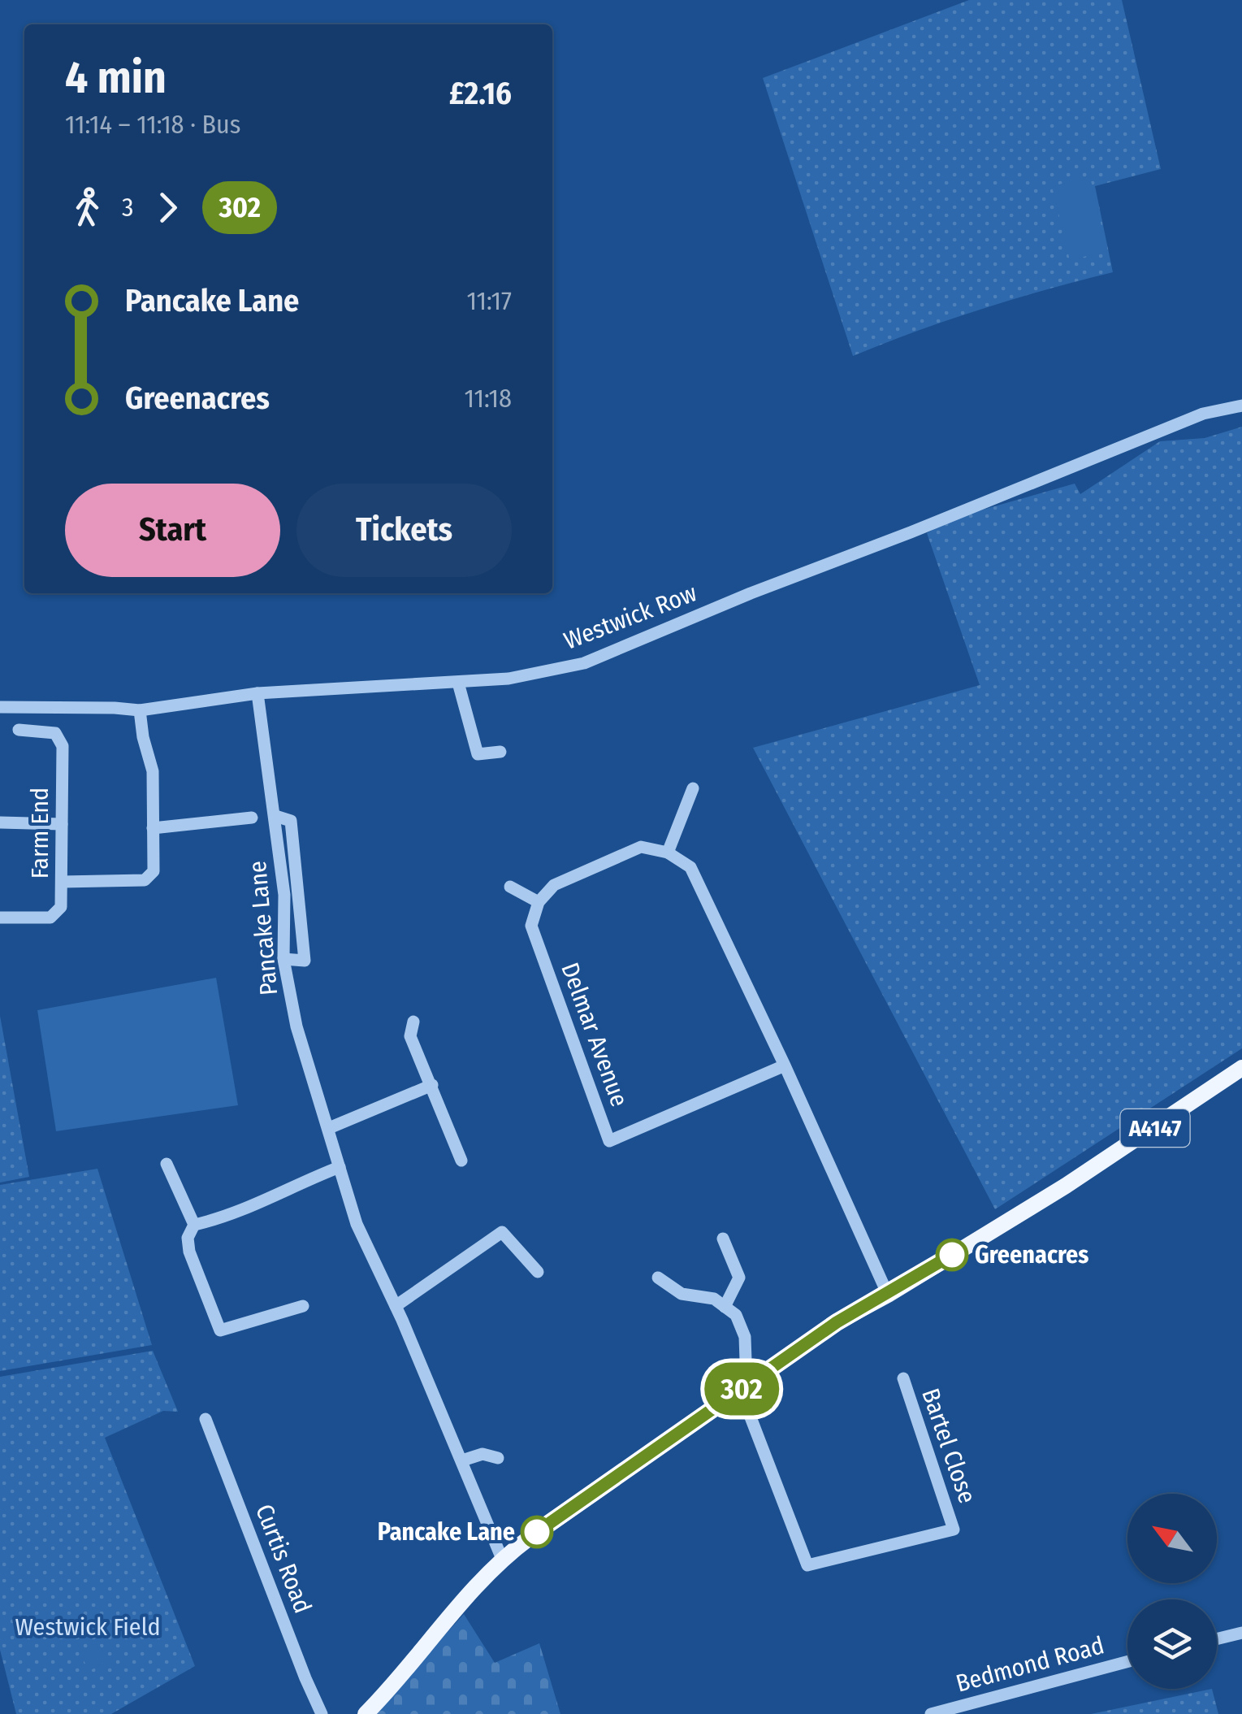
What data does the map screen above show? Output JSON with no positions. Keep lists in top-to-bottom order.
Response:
{
  "streets": {
    "main road": ["A4147"],
    "street": [
      "Westwick Row",
      "Farm End",
      "Pancake Lane",
      "Delmar Avenue",
      "Bartel Close",
      "Curtis Road",
      "Bedmond Road"
    ]
  },
  "crossings": [
    ["Pancake Lane", "A4147"],
    ["A4147", "Bartel Close"]
  ],
  "parks": ["Westwick Field"],
  "places": ["Greenacres", "Pancake Lane"],
  "lines": ["bus line 302"],
  "north": "top left",
  "page": {
    "on_map": "302",
    "heading": ["4 min", "11:14 – 11:18 · Bus", "£2.16"],
    "legs": ["3", "302"],
    "list": [
      {
        "name": "Pancake Lane",
        "value": "11:17"
      },
      {
        "name": "Greenacres",
        "value": "11:18"
      }
    ],
    "buttons": ["Start", "Tickets"]
  }
}
